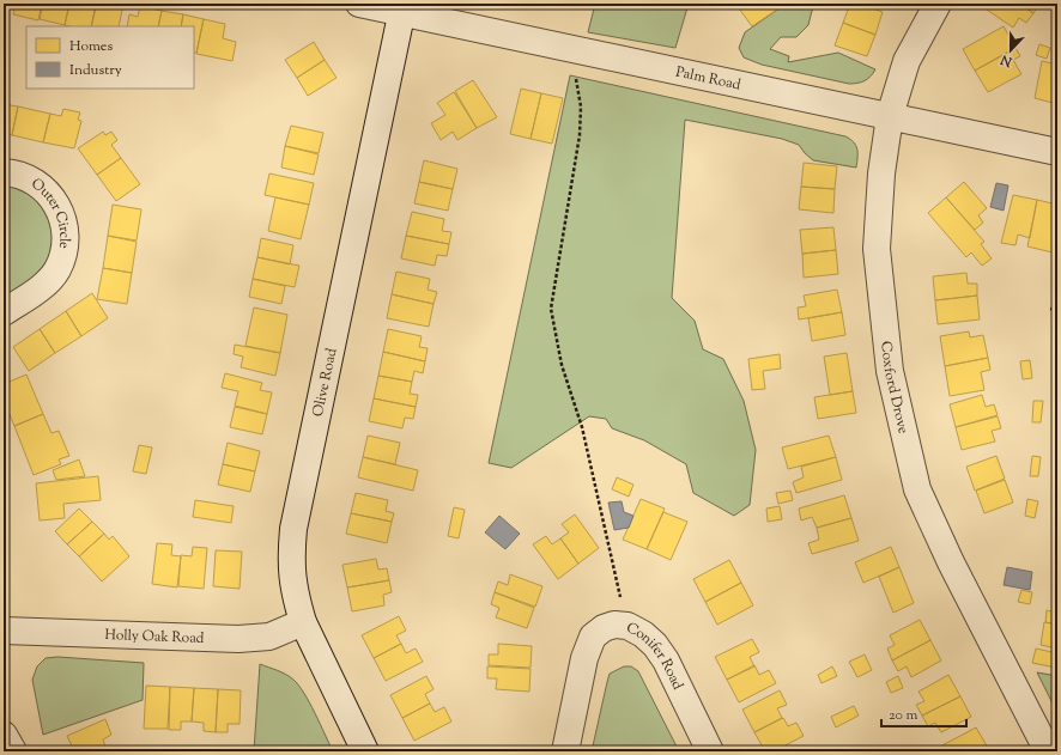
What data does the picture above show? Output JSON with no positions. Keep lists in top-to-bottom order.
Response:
{
  "streets": {
    "street": [
      "Palm Road",
      "Outer Circle",
      "Olive Road",
      "Coxford Drove",
      "Holly Oak Road",
      "Conifer Road"
    ]
  },
  "crossings": [
    ["Palm Road", "Olive Road"],
    ["Palm Road", "Coxford Drove"],
    ["Olive Road", "Holly Oak Road"]
  ],
  "legend": ["Homes", "Industry"],
  "scale_bar": "20 m",
  "north": "bottom"
}
